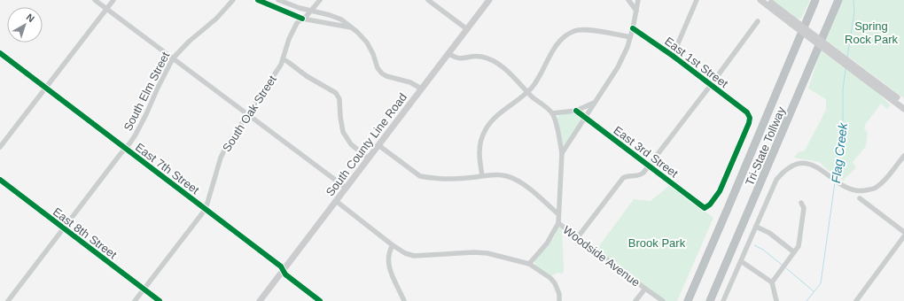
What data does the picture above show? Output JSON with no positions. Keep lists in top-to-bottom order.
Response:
{
  "streets": {
    "highway": ["Tri-State Tollway"],
    "main road": ["South County Line Road"],
    "street": [
      "East 1st Street",
      "South Elm Street",
      "South Oak Street",
      "East 3rd Street",
      "East 7th Street",
      "East 8th Street",
      "Woodside Avenue"
    ]
  },
  "crossings": [
    ["East 1st Street", "East 3rd Street"],
    ["South Elm Street", "East 7th Street"],
    ["South Elm Street", "East 8th Street"],
    ["South Oak Street", "East 7th Street"],
    ["South Oak Street", "East 8th Street"],
    ["South County Line Road", "East 7th Street"],
    ["South County Line Road", "Woodside Avenue"]
  ],
  "water": ["Flag Creek"],
  "parks": ["Spring Rock Park", "Brook Park"],
  "north": "top right"
}
